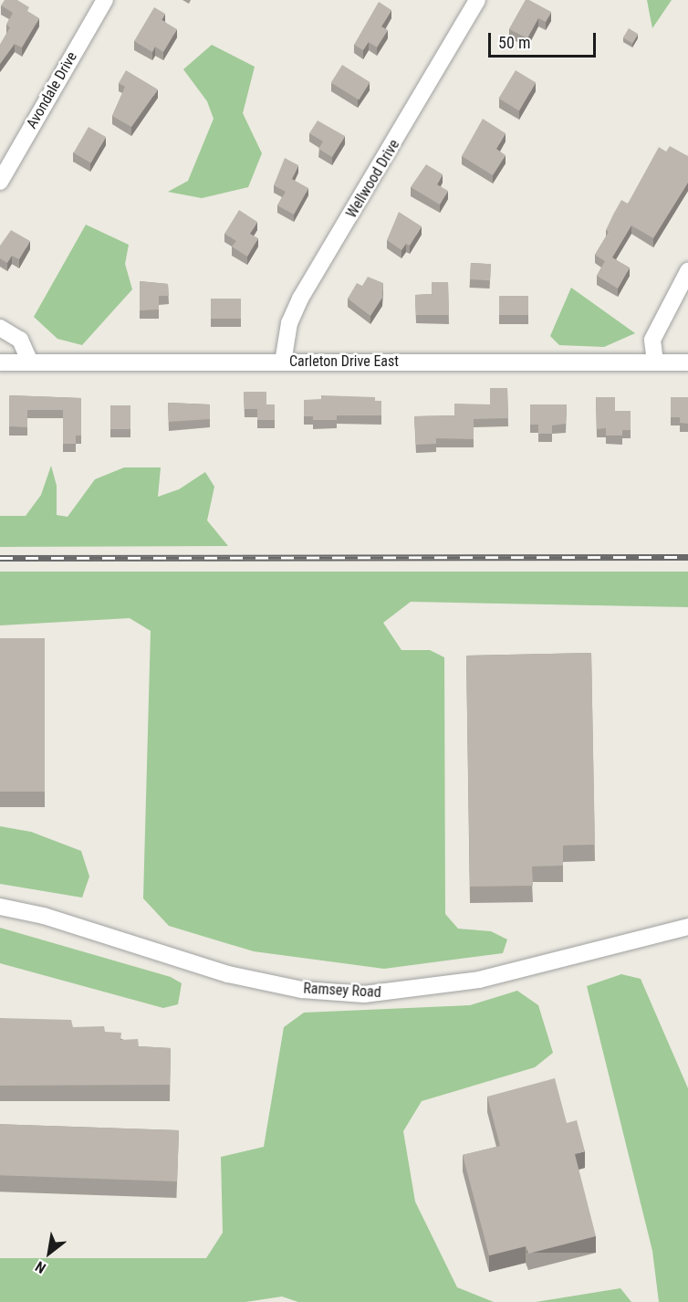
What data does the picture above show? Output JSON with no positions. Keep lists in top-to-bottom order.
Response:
{
  "streets": {
    "street": [
      "Avondale Drive",
      "Wellwood Drive",
      "Carleton Drive East",
      "Ramsey Road"
    ]
  },
  "crossings": [
    ["Wellwood Drive", "Carleton Drive East"]
  ],
  "scale_bar": "50 m",
  "north": "bottom left"
}
